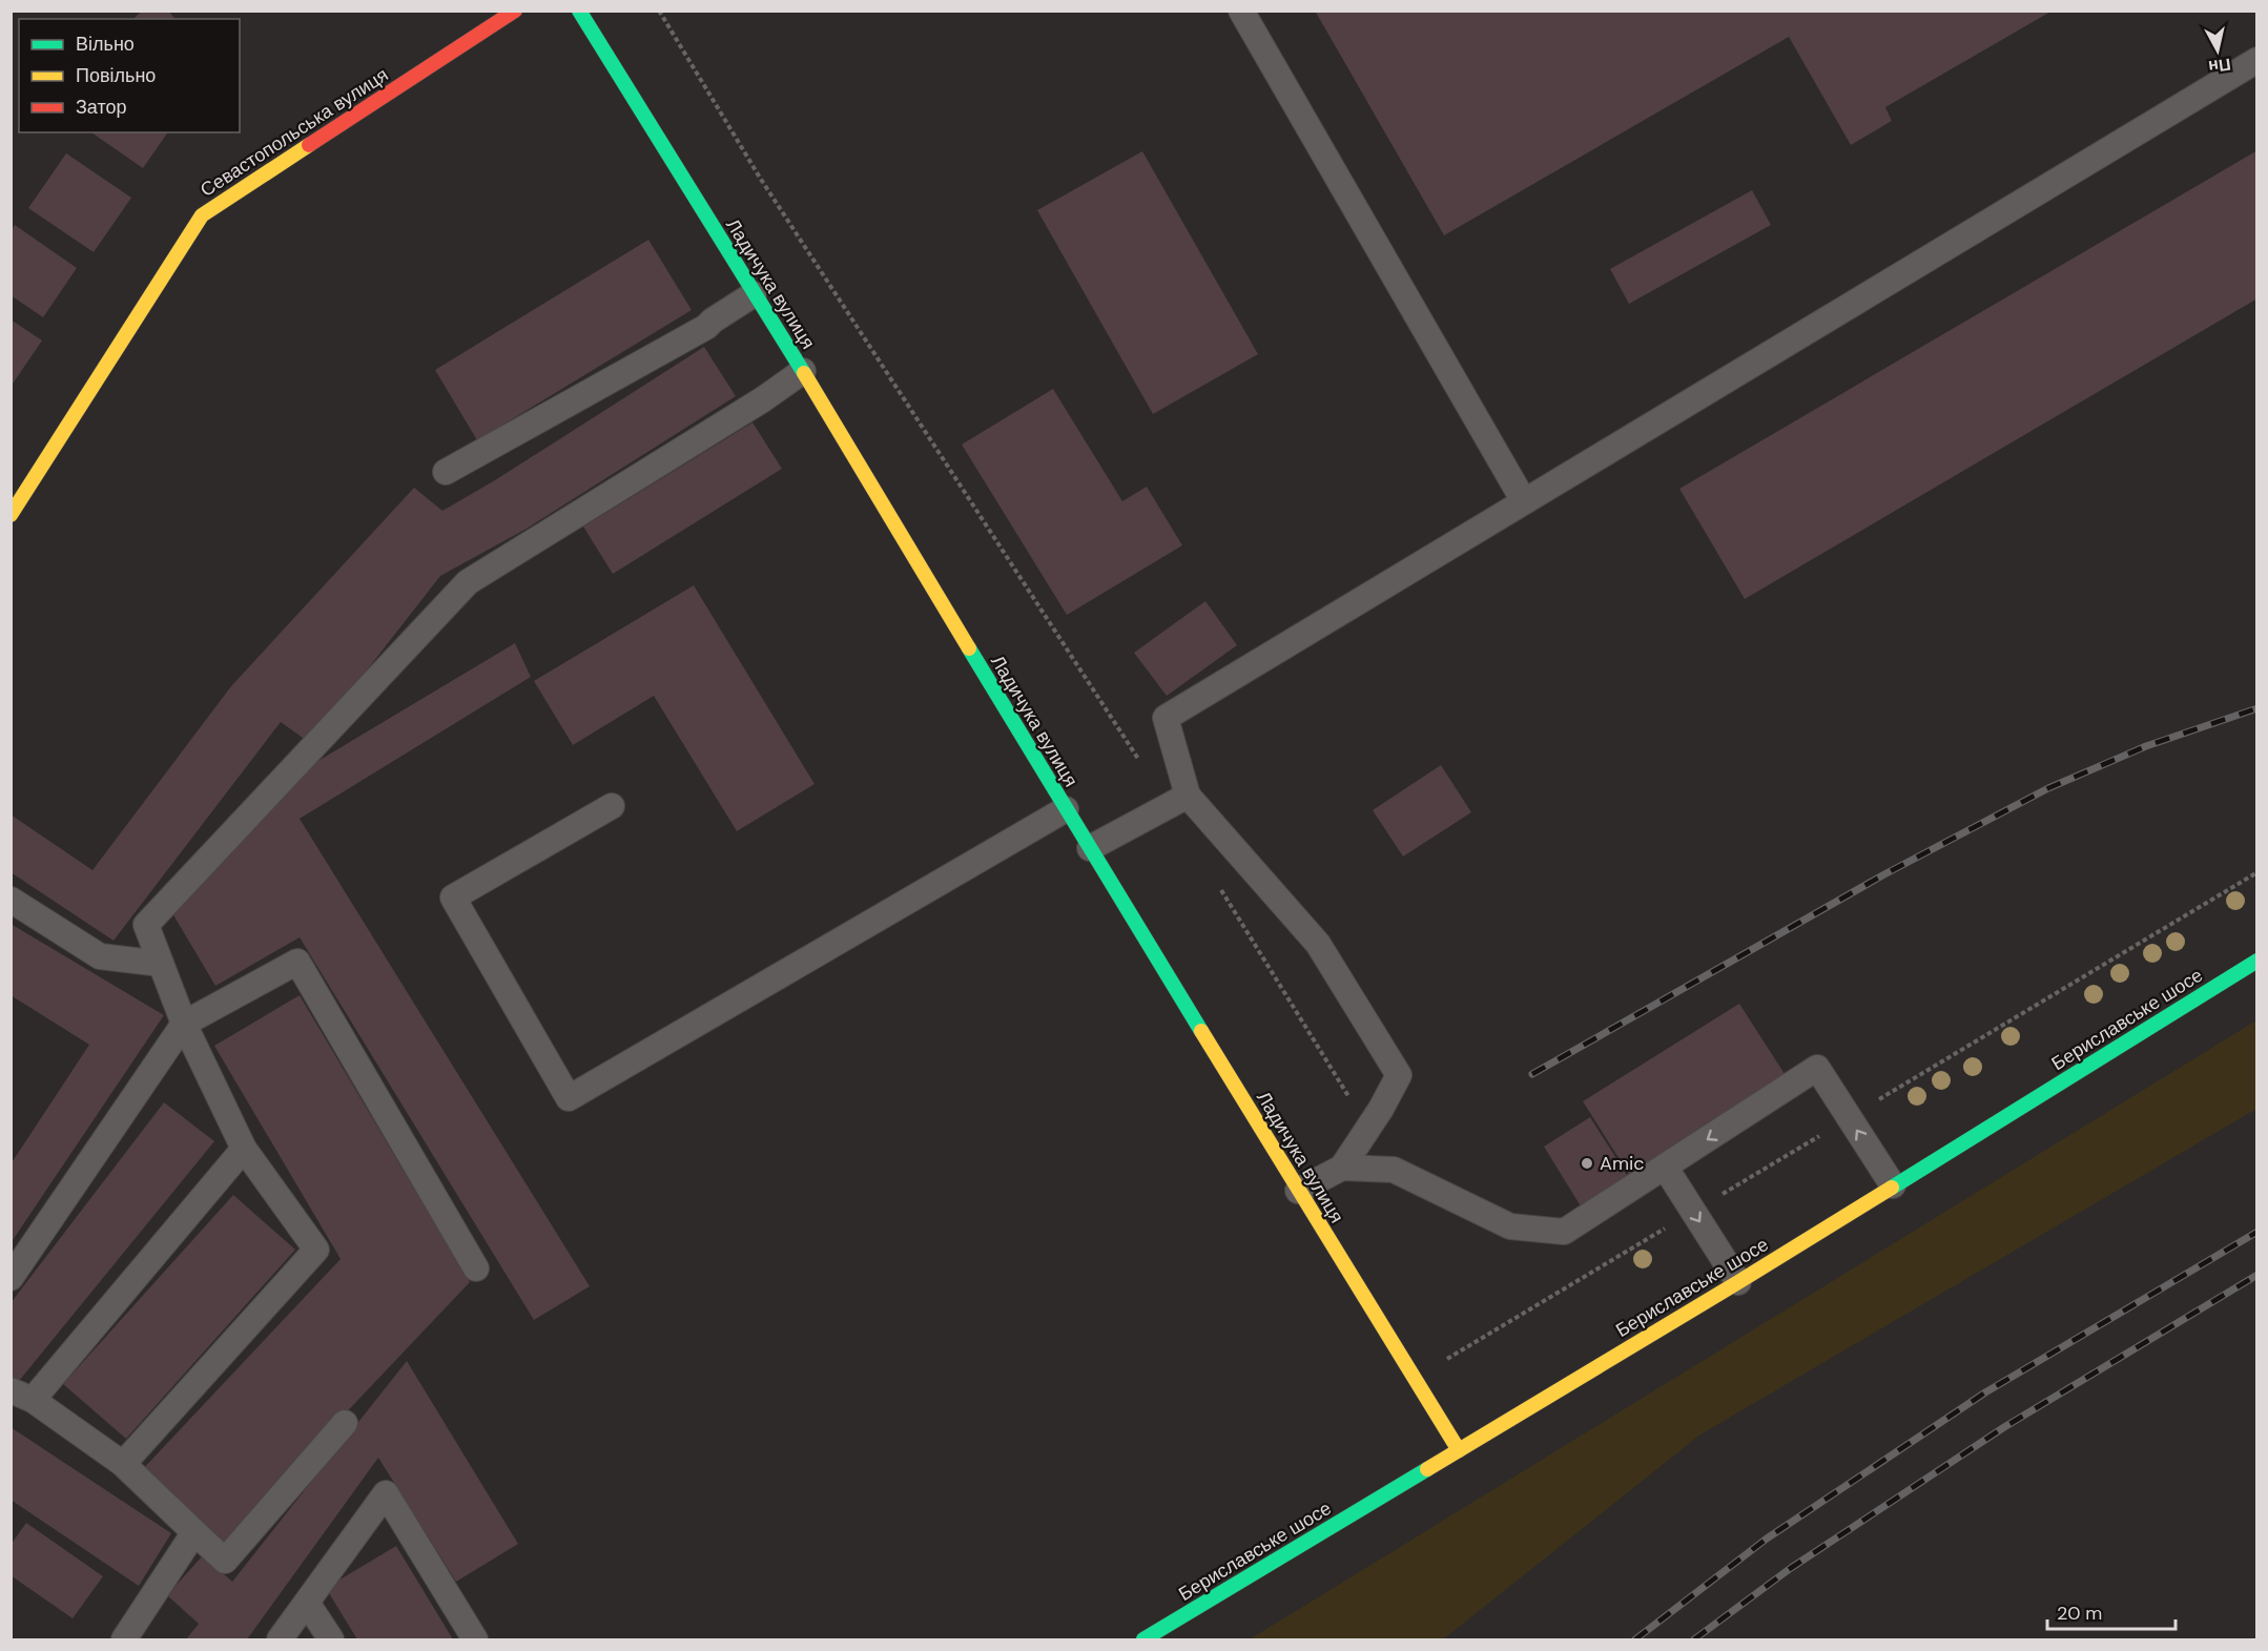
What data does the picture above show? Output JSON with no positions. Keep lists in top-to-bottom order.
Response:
{
  "streets": {
    "street": ["Севастопольська вулиця", "Ладичука вулиця", "Бериславське шосе"]
  },
  "crossings": [
    ["Ладичука вулиця", "Бериславське шосе"]
  ],
  "places": ["Amic"],
  "legend": ["Вільно", "Повільно", "Затор"],
  "scale_bar": "20 m",
  "north": "bottom"
}
